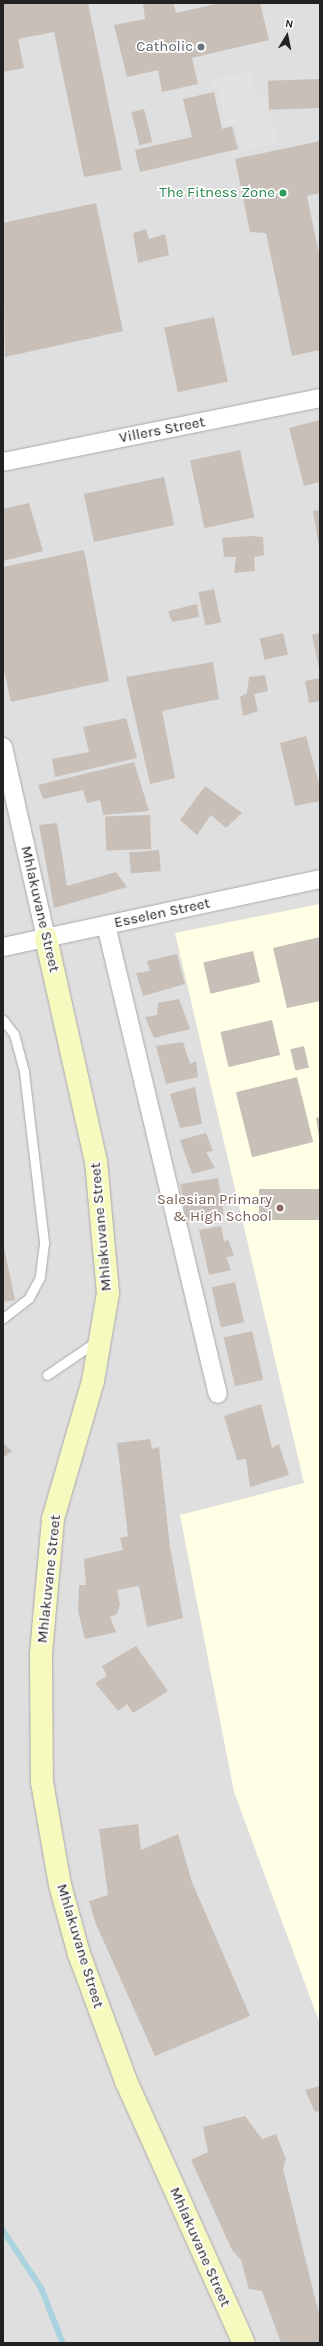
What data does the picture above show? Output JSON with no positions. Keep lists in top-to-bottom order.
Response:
{
  "streets": {
    "street": ["Villers Street", "Mhlakuvane Street", "Esselen Street"]
  },
  "crossings": [
    ["Mhlakuvane Street", "Esselen Street"]
  ],
  "places": ["Catholic", "The Fitness Zone", "Salesian Primary & High School"],
  "north": "top"
}
